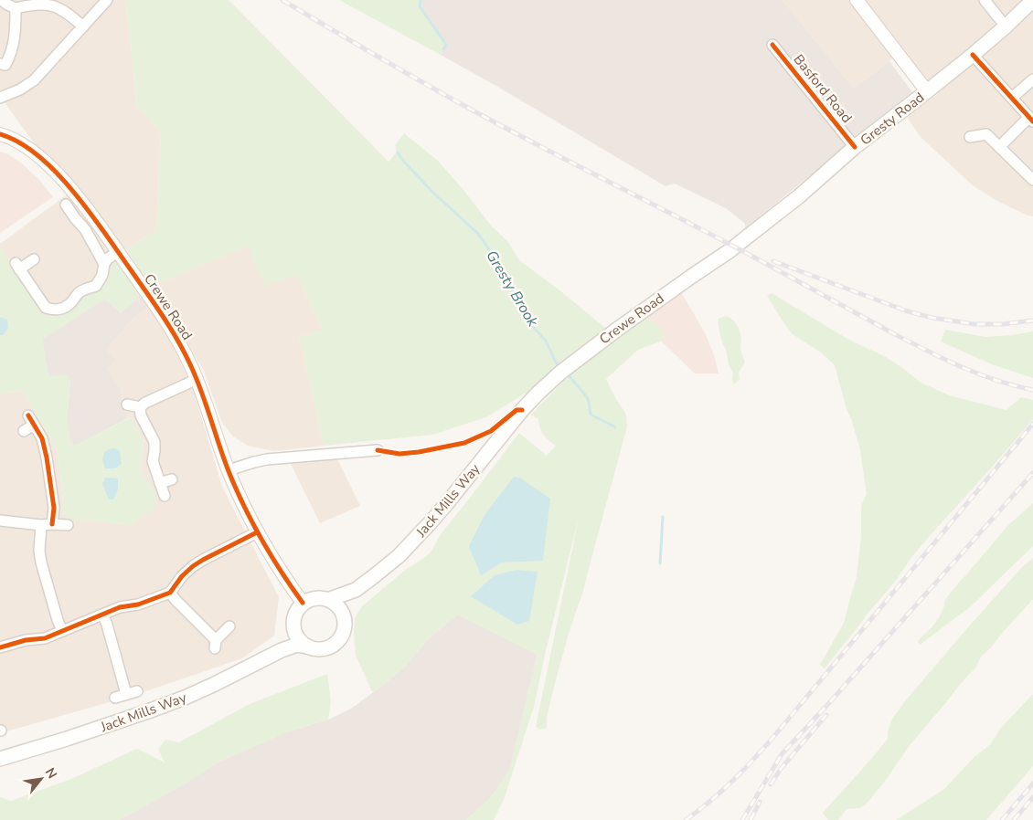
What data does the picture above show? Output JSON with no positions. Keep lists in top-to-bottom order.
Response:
{
  "streets": {
    "main road": ["Gresty Road", "Crewe Road", "Jack Mills Way"],
    "street": ["Basford Road"]
  },
  "crossings": [
    ["Basford Road", "Gresty Road"],
    ["Gresty Road", "Crewe Road"],
    ["Crewe Road", "Jack Mills Way"]
  ],
  "water": ["Gresty Brook"],
  "north": "top right"
}
